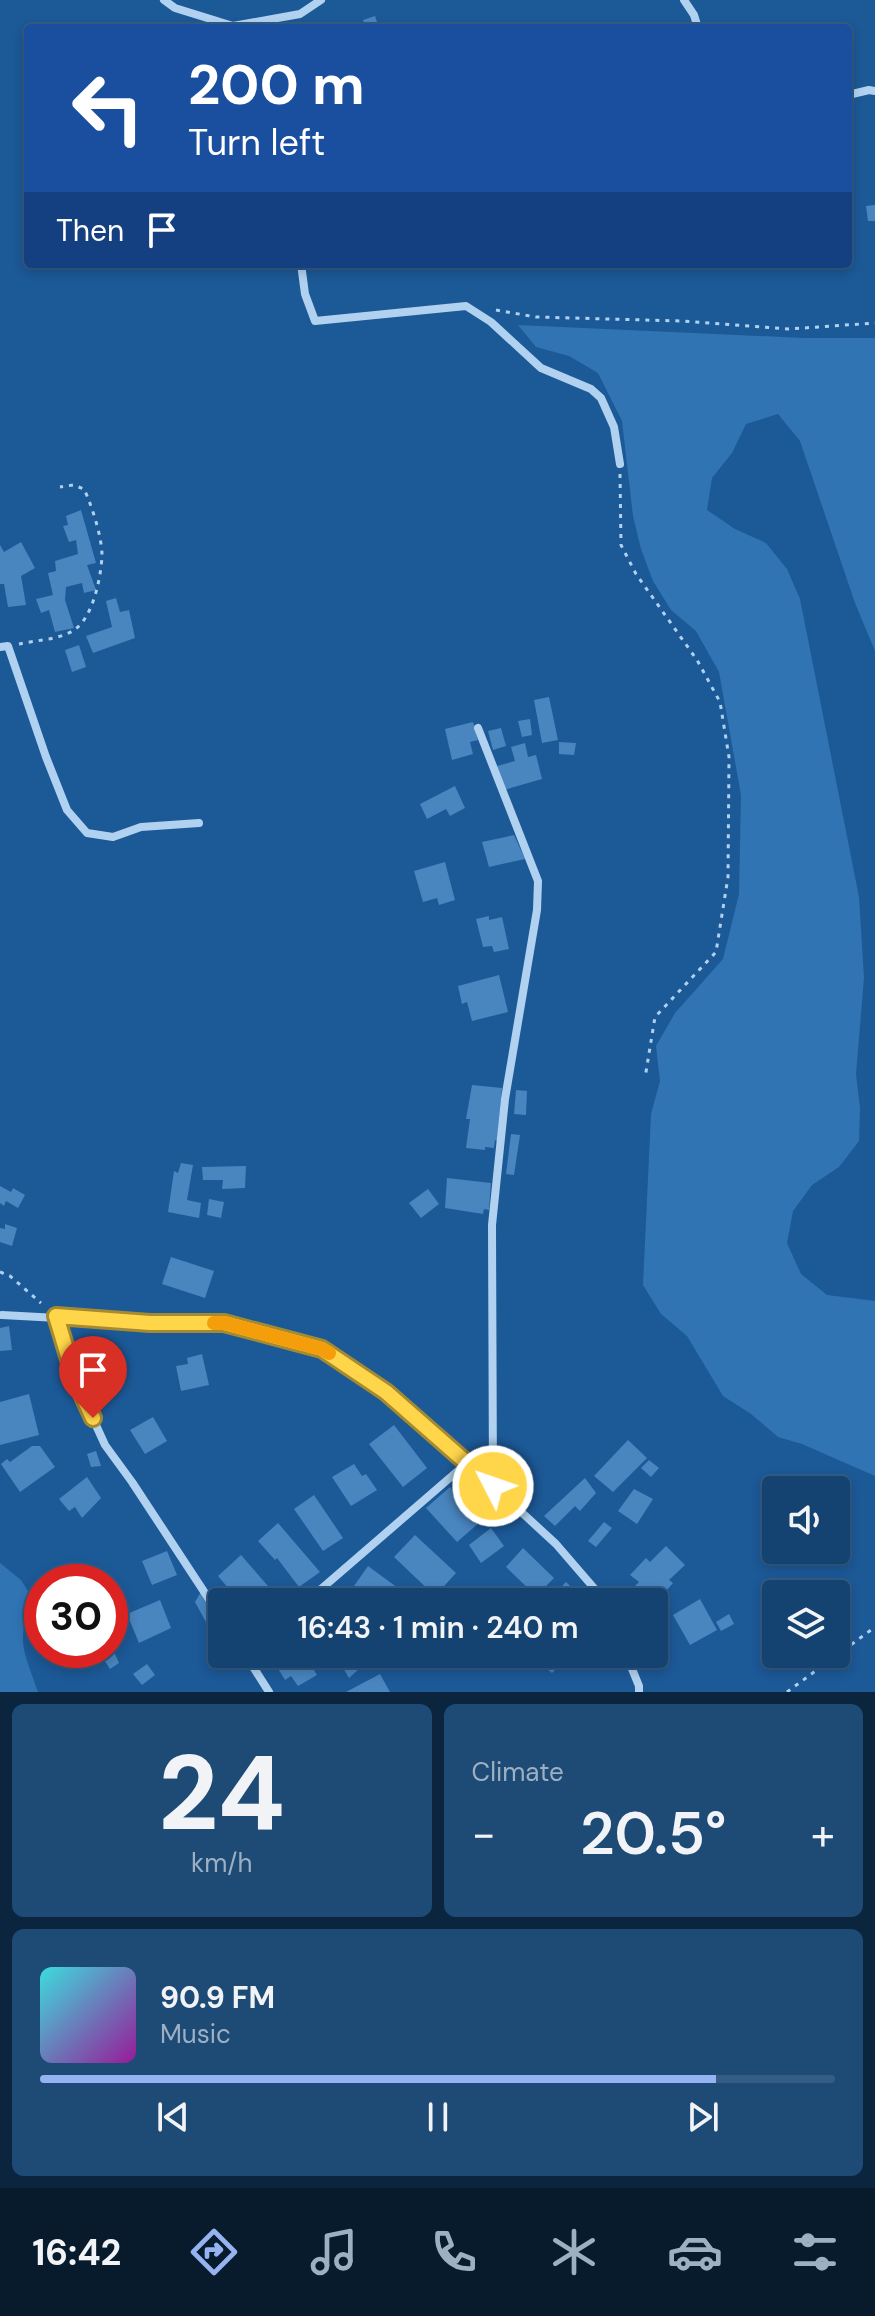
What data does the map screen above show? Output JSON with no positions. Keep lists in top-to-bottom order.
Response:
{
  "page": {
    "turn": ["200 m", "Turn left"],
    "then": "Then",
    "limit": "30",
    "trip": "16:43 · 1 min · 240 m",
    "tile": [
      ["24", "km/h"],
      "Climate"
    ],
    "heat": ["−", "20.5°", "+"],
    "song": ["90.9 FM", "Music"],
    "tabs": "16:42"
  }
}
